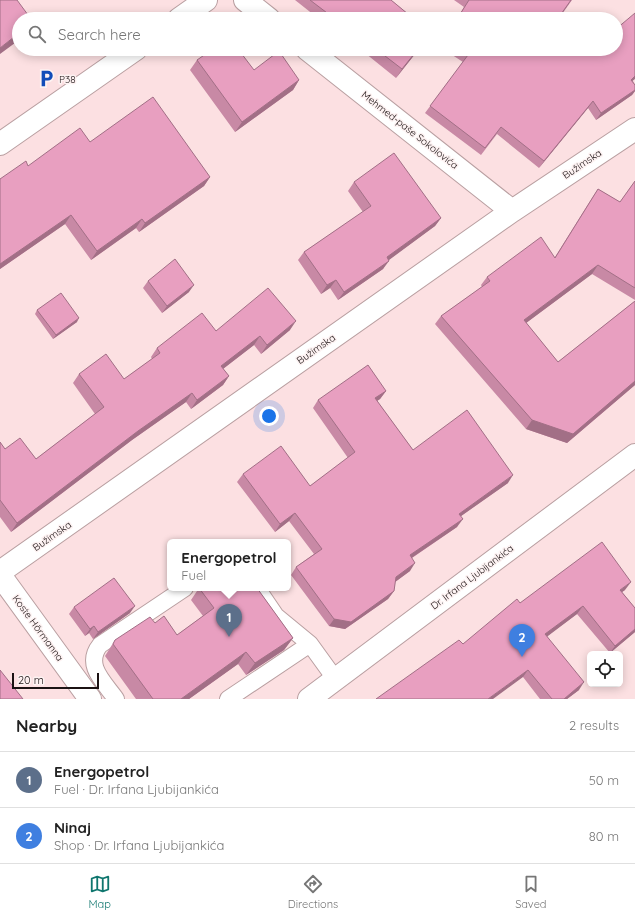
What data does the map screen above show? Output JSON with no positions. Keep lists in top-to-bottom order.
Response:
{
  "streets": {
    "street": [
      "Mehmed-paše Sokolovića",
      "Bužimska",
      "Dr. Irfana Ljubijankića",
      "Koste Hörmanna"
    ]
  },
  "crossings": [
    ["Mehmed-paše Sokolovića", "Bužimska"]
  ],
  "places": {
    "parking": ["P38"]
  },
  "scale_bar": "20 m",
  "page": {
    "search": "Search here",
    "popup": ["Energopetrol", "Fuel"],
    "pins": ["1", "2"],
    "scale": "20 m",
    "heading": ["Nearby", "2 results"],
    "list": [
      {
        "mark": "1",
        "name": "Energopetrol",
        "note": "Fuel · Dr. Irfana Ljubijankića",
        "value": "50 m"
      },
      {
        "mark": "2",
        "name": "Ninaj",
        "note": "Shop · Dr. Irfana Ljubijankića",
        "value": "80 m"
      }
    ],
    "nav": ["Map", "Directions", "Saved"]
  }
}
